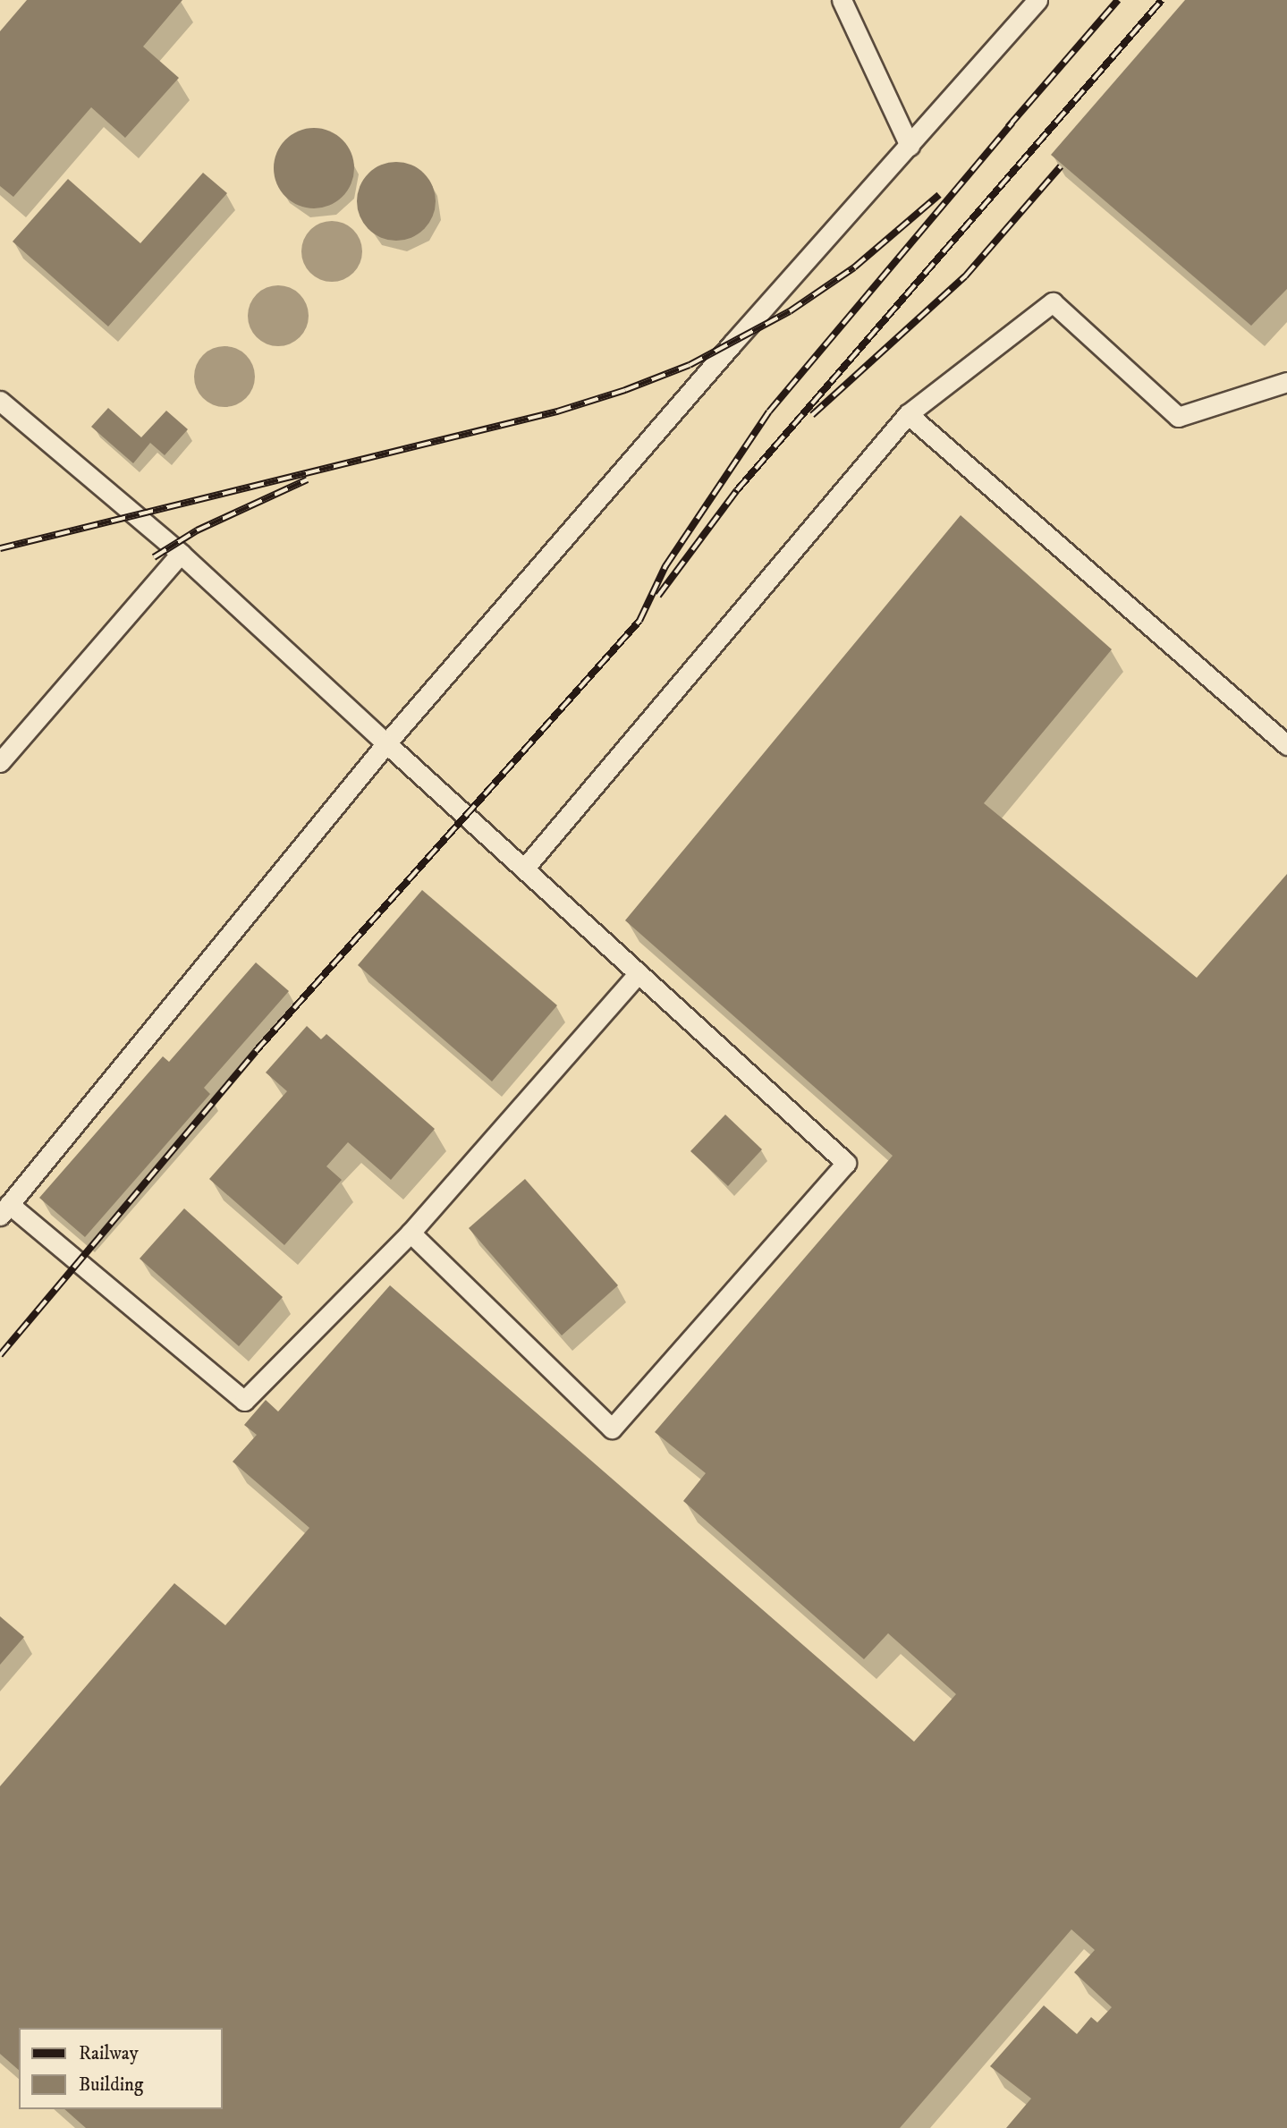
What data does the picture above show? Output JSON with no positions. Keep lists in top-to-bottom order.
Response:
{
  "legend": ["Railway", "Building"]
}
